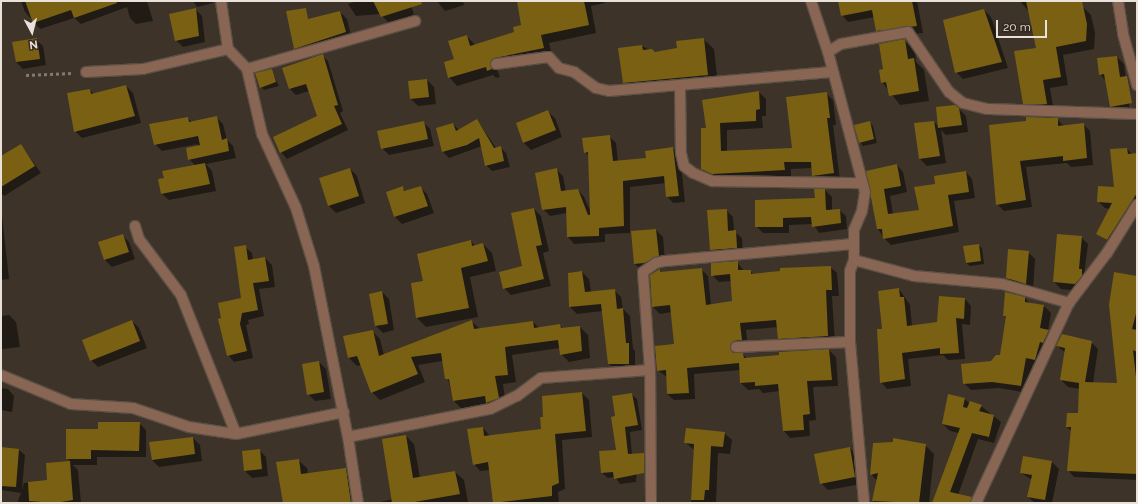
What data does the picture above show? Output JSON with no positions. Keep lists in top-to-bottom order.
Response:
{
  "scale_bar": "20 m",
  "north": "bottom"
}
